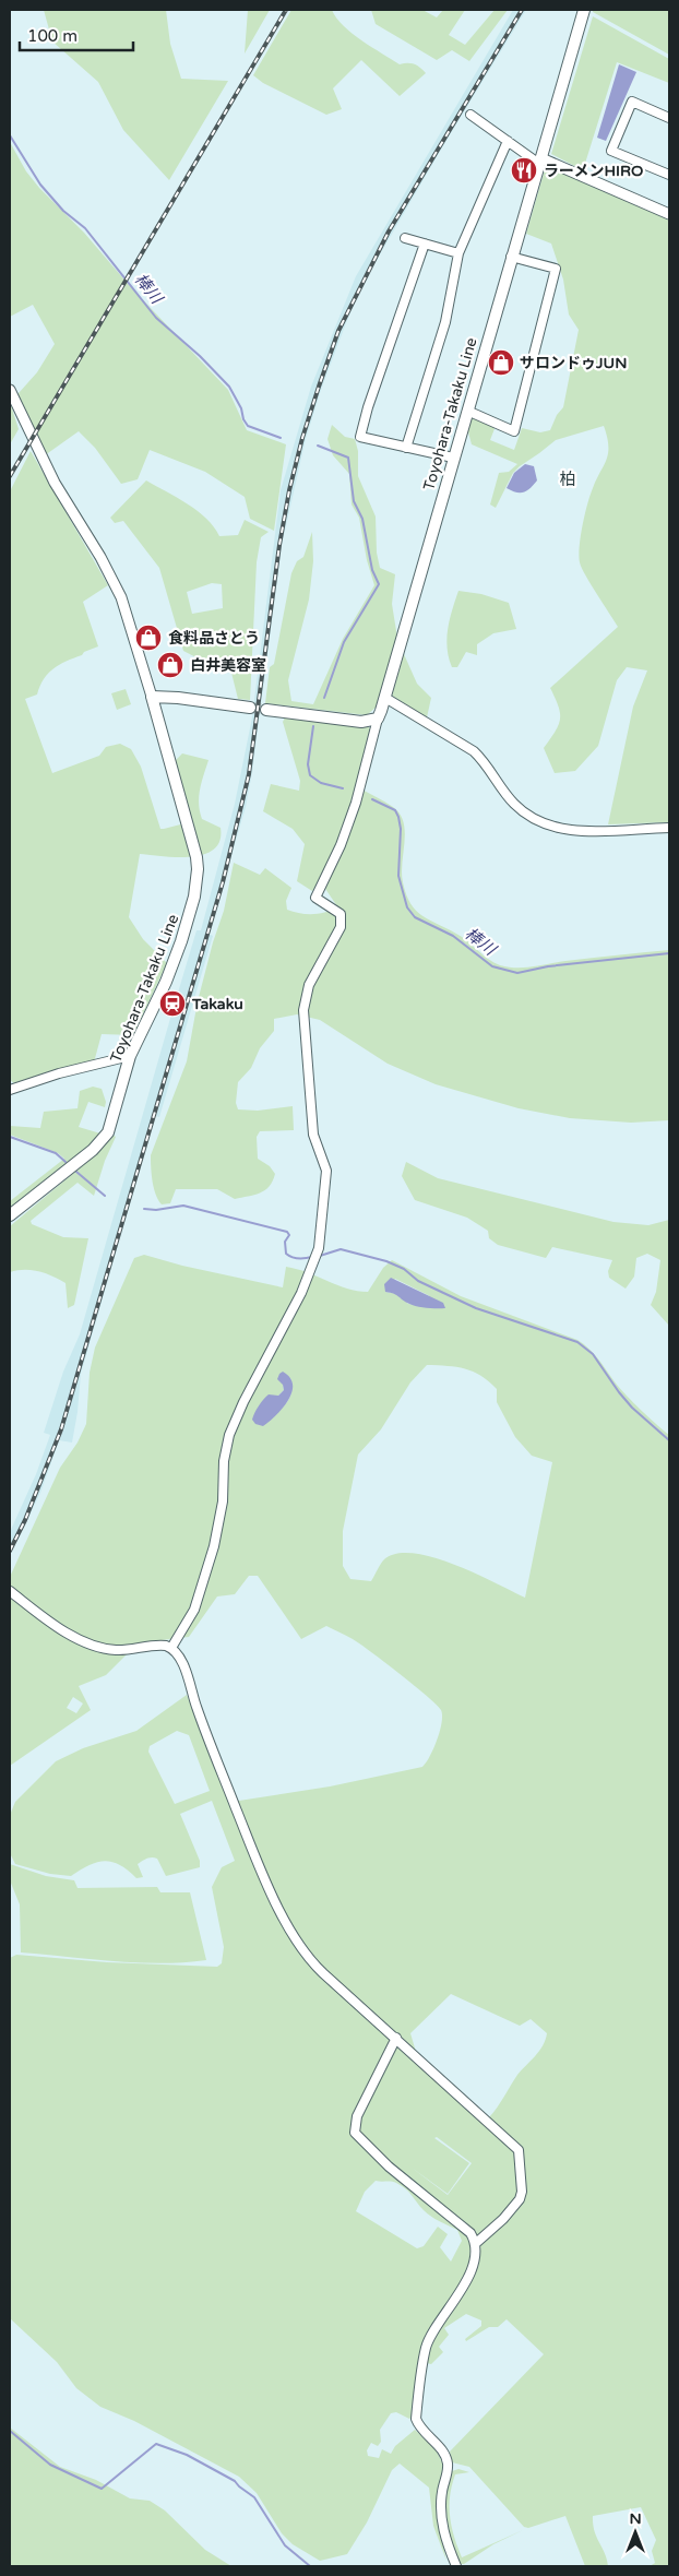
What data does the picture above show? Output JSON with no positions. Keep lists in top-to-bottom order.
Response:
{
  "streets": {
    "main road": ["Toyohara-Takaku Line"]
  },
  "districts": ["柏"],
  "water": ["棒川"],
  "places": {
    "restaurant": ["ラーメンHIRO"],
    "shop": ["サロンドゥJUN", "食料品さとう", "白井美容室"],
    "station": ["Takaku"]
  },
  "scale_bar": "100 m",
  "north": "top"
}
